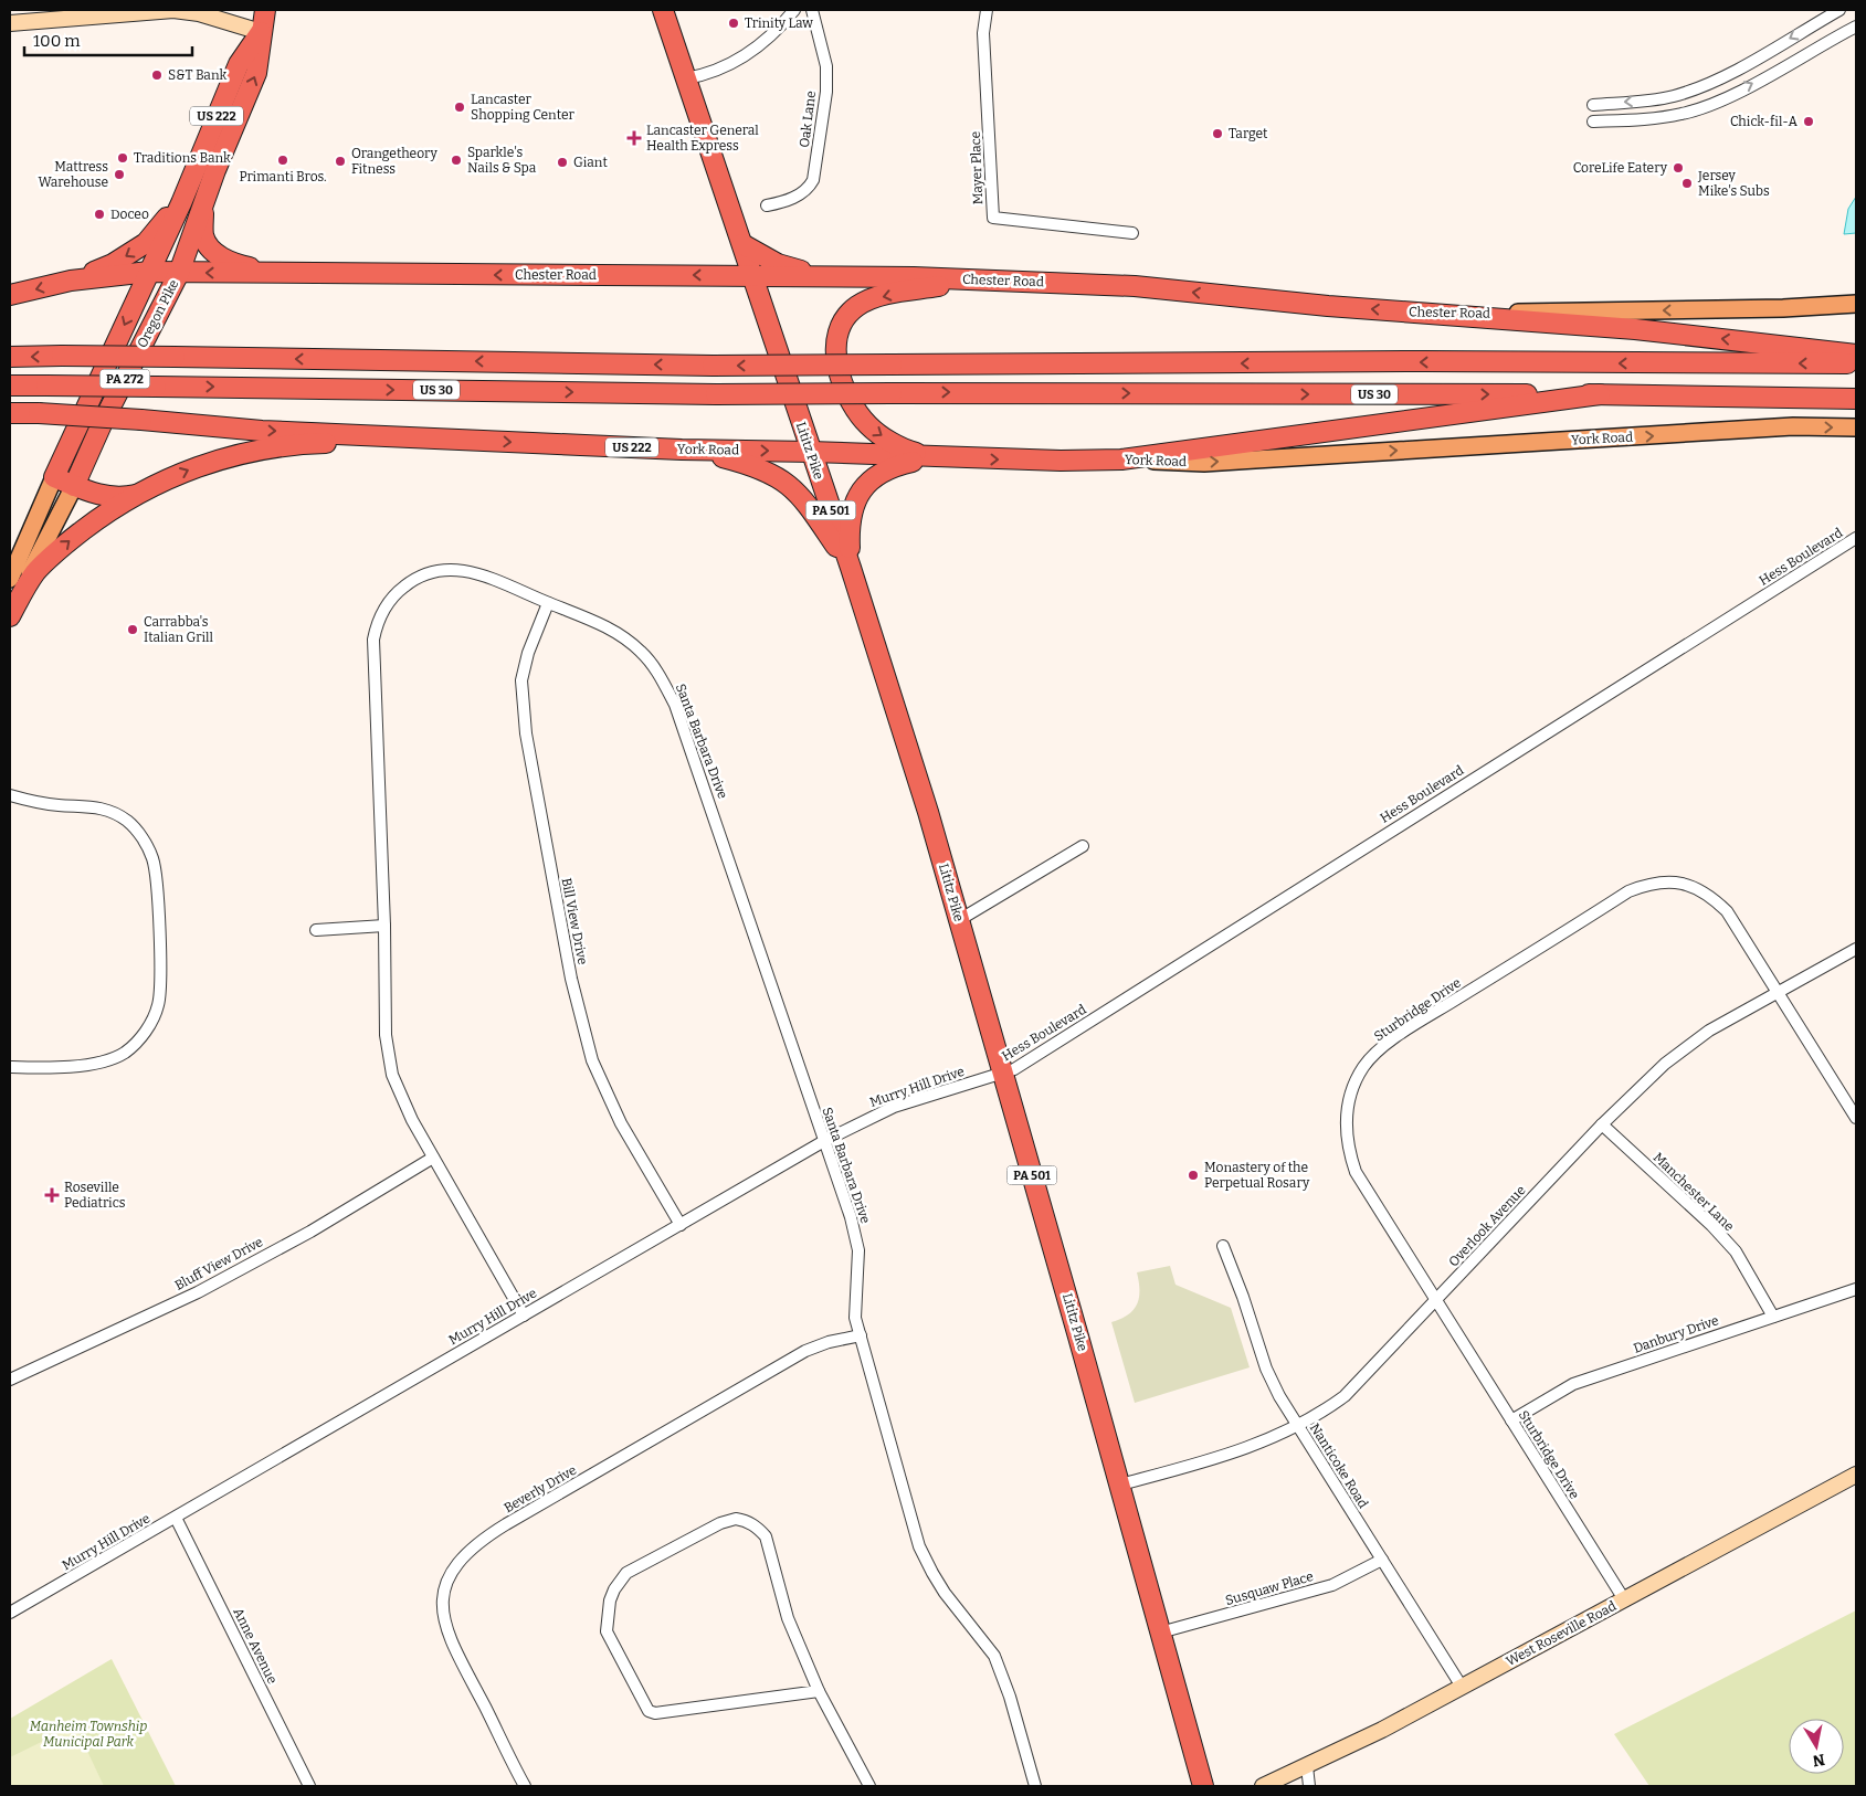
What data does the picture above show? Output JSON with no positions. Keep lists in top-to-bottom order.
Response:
{
  "streets": {
    "highway": [
      "US 222",
      "Chester Road",
      "Oregon Pike",
      "PA 272",
      "US 30",
      "York Road",
      "Lititz Pike",
      "PA 501"
    ],
    "street": [
      "Oak Lane",
      "Mayer Place",
      "Hess Boulevard",
      "Santa Barbara Drive",
      "Bill View Drive",
      "Sturbridge Drive",
      "Murry Hill Drive",
      "Manchester Lane",
      "Overlook Avenue",
      "Bluff View Drive",
      "Danbury Drive",
      "Nanticoke Road",
      "Beverly Drive",
      "Susquaw Place",
      "West Roseville Road",
      "Anne Avenue"
    ]
  },
  "crossings": [
    ["US 222", "Chester Road"],
    ["US 222", "Oregon Pike"],
    ["US 222", "York Road"],
    ["Chester Road", "Oregon Pike"],
    ["Chester Road", "Lititz Pike"],
    ["York Road", "Lititz Pike"],
    ["Lititz Pike", "Hess Boulevard"],
    ["Lititz Pike", "Murry Hill Drive"],
    ["Lititz Pike", "Overlook Avenue"],
    ["Lititz Pike", "Susquaw Place"],
    ["Hess Boulevard", "Murry Hill Drive"],
    ["Santa Barbara Drive", "Bill View Drive"],
    ["Santa Barbara Drive", "Murry Hill Drive"],
    ["Santa Barbara Drive", "Bluff View Drive"],
    ["Santa Barbara Drive", "Beverly Drive"],
    ["Bill View Drive", "Murry Hill Drive"],
    ["Sturbridge Drive", "Overlook Avenue"],
    ["Sturbridge Drive", "Danbury Drive"],
    ["Sturbridge Drive", "West Roseville Road"],
    ["Murry Hill Drive", "Anne Avenue"],
    ["Manchester Lane", "Overlook Avenue"],
    ["Manchester Lane", "Danbury Drive"],
    ["Overlook Avenue", "Nanticoke Road"],
    ["Nanticoke Road", "Susquaw Place"],
    ["Nanticoke Road", "West Roseville Road"]
  ],
  "parks": ["Manheim Township Municipal Park"],
  "places": {
    "other": [
      "Trinity Law",
      "S&T Bank",
      "Lancaster Shopping Center",
      "Chick-fil-A",
      "Target",
      "Traditions Bank",
      "Primanti Bros.",
      "Sparkle's Nails & Spa",
      "Orangetheory Fitness",
      "Giant",
      "CoreLife Eatery",
      "Mattress Warehouse",
      "Jersey Mike's Subs",
      "Doceo",
      "Carrabba's Italian Grill",
      "Monastery of the Perpetual Rosary"
    ],
    "health": ["Lancaster General Health Express", "Roseville Pediatrics"]
  },
  "scale_bar": "100 m",
  "north": "bottom"
}
